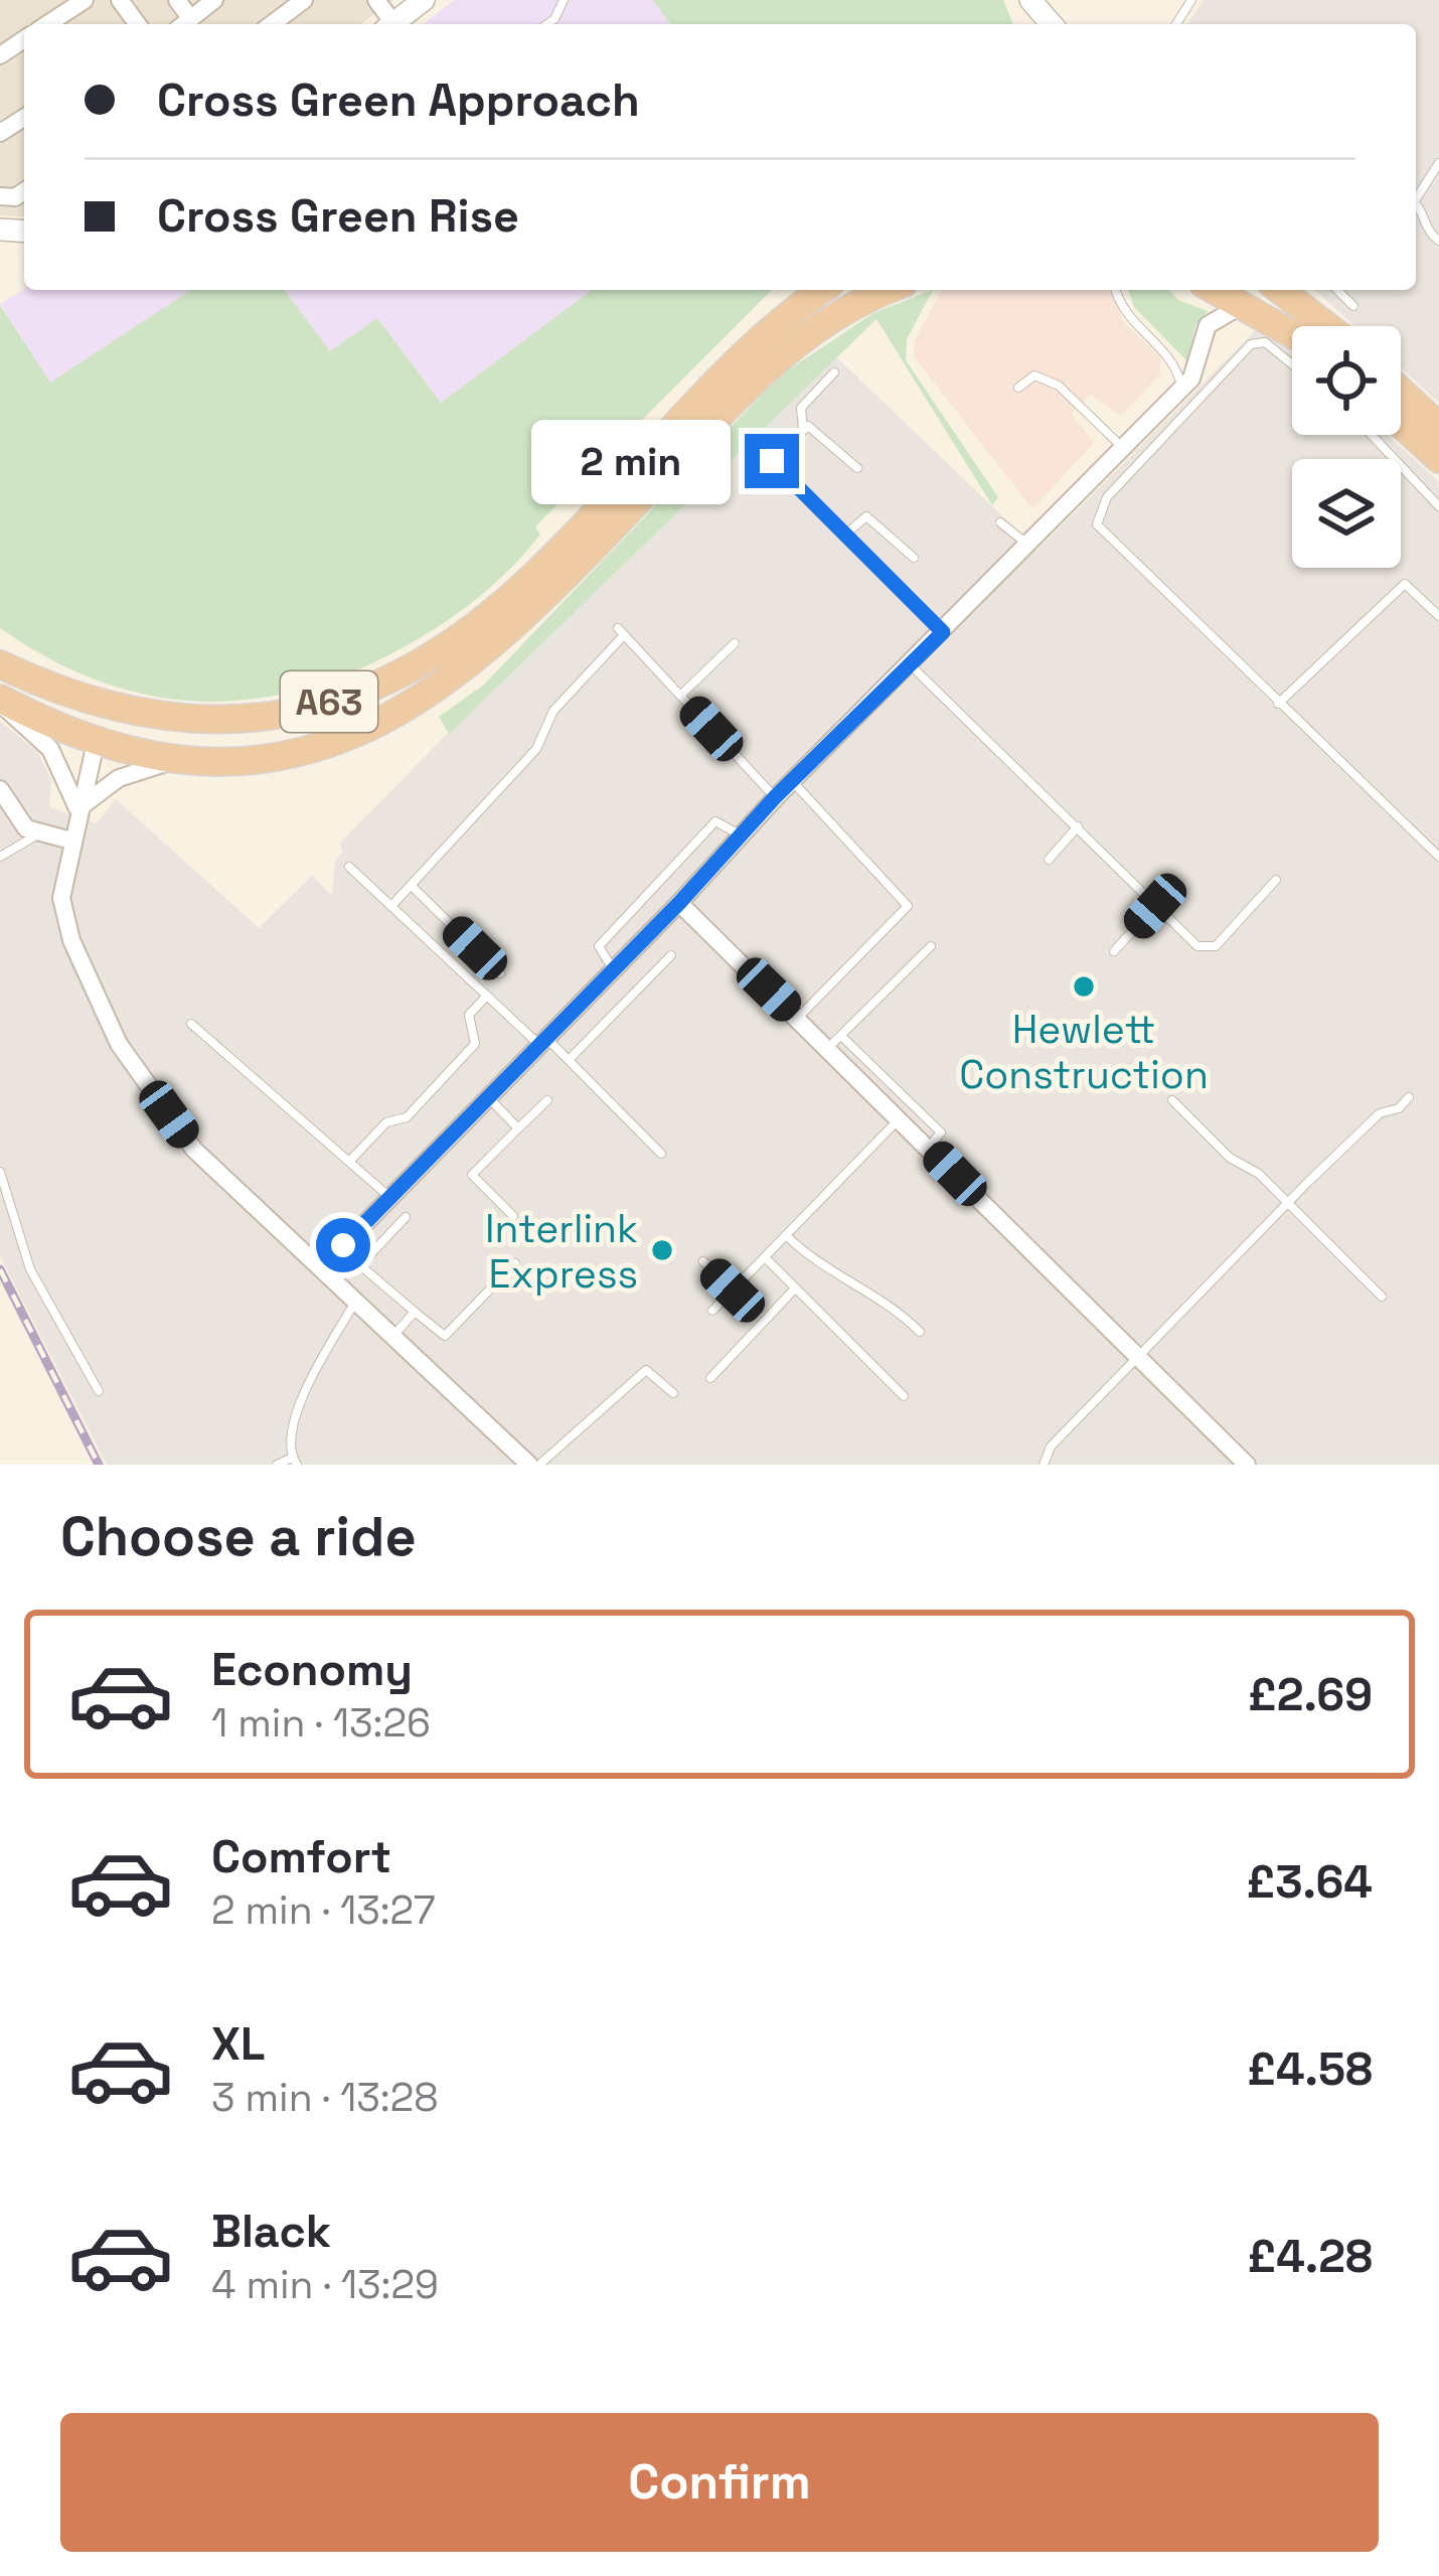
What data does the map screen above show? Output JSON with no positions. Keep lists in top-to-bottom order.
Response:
{
  "streets": {
    "highway": ["A63"]
  },
  "places": ["Hewlett Construction", "Interlink Express"],
  "page": {
    "banner": ["Cross Green Approach", "Cross Green Rise"],
    "bubble": "2 min",
    "heading": "Choose a ride",
    "list": [
      {
        "name": "Economy",
        "note": "1 min · 13:26",
        "value": "£2.69"
      },
      {
        "name": "Comfort",
        "note": "2 min · 13:27",
        "value": "£3.64"
      },
      {
        "name": "XL",
        "note": "3 min · 13:28",
        "value": "£4.58"
      },
      {
        "name": "Black",
        "note": "4 min · 13:29",
        "value": "£4.28"
      }
    ],
    "buttons": "Confirm"
  }
}
